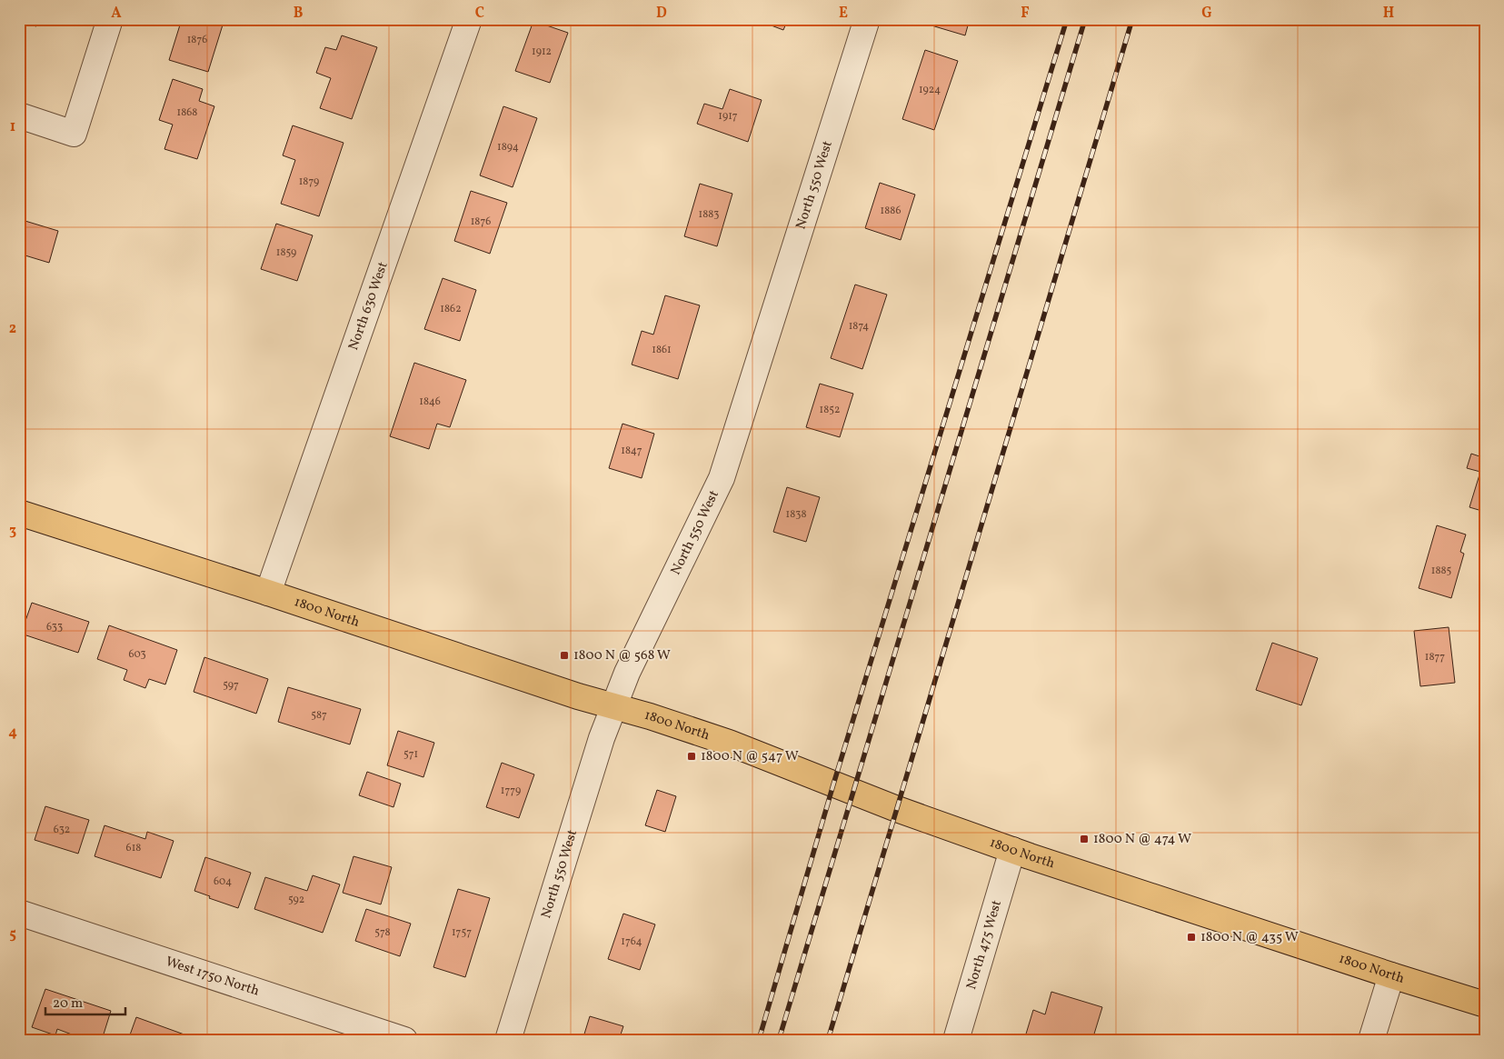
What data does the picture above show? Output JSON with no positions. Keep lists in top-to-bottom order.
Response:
{
  "streets": {
    "main road": ["1800 North"],
    "street": [
      "North 550 West",
      "North 630 West",
      "North 475 West",
      "West 1750 North"
    ]
  },
  "crossings": [
    ["North 550 West", "1800 North"],
    ["North 630 West", "1800 North"],
    ["1800 North", "North 475 West"]
  ],
  "places": {
    "transit": [
      "1800 N @ 568 W",
      "1800 N @ 547 W",
      "1800 N @ 474 W",
      "1800 N @ 435 W"
    ]
  },
  "house_numbers": [
    "1876",
    "1912",
    "1924",
    "1868",
    "1917",
    "1894",
    "1879",
    "1886",
    "1883",
    "1876",
    "1859",
    "1862",
    "1874",
    "1861",
    "1846",
    "1852",
    "1847",
    "1838",
    "1885",
    "633",
    "603",
    "1877",
    "597",
    "587",
    "571",
    "1779",
    "632",
    "618",
    "604",
    "592",
    "578",
    "1757",
    "1764"
  ],
  "scale_bar": "20 m",
  "grid": {
    "columns": [
      "A",
      "B",
      "C",
      "D",
      "E",
      "F",
      "G",
      "H"
    ],
    "rows": [
      "1",
      "2",
      "3",
      "4",
      "5"
    ]
  }
}
